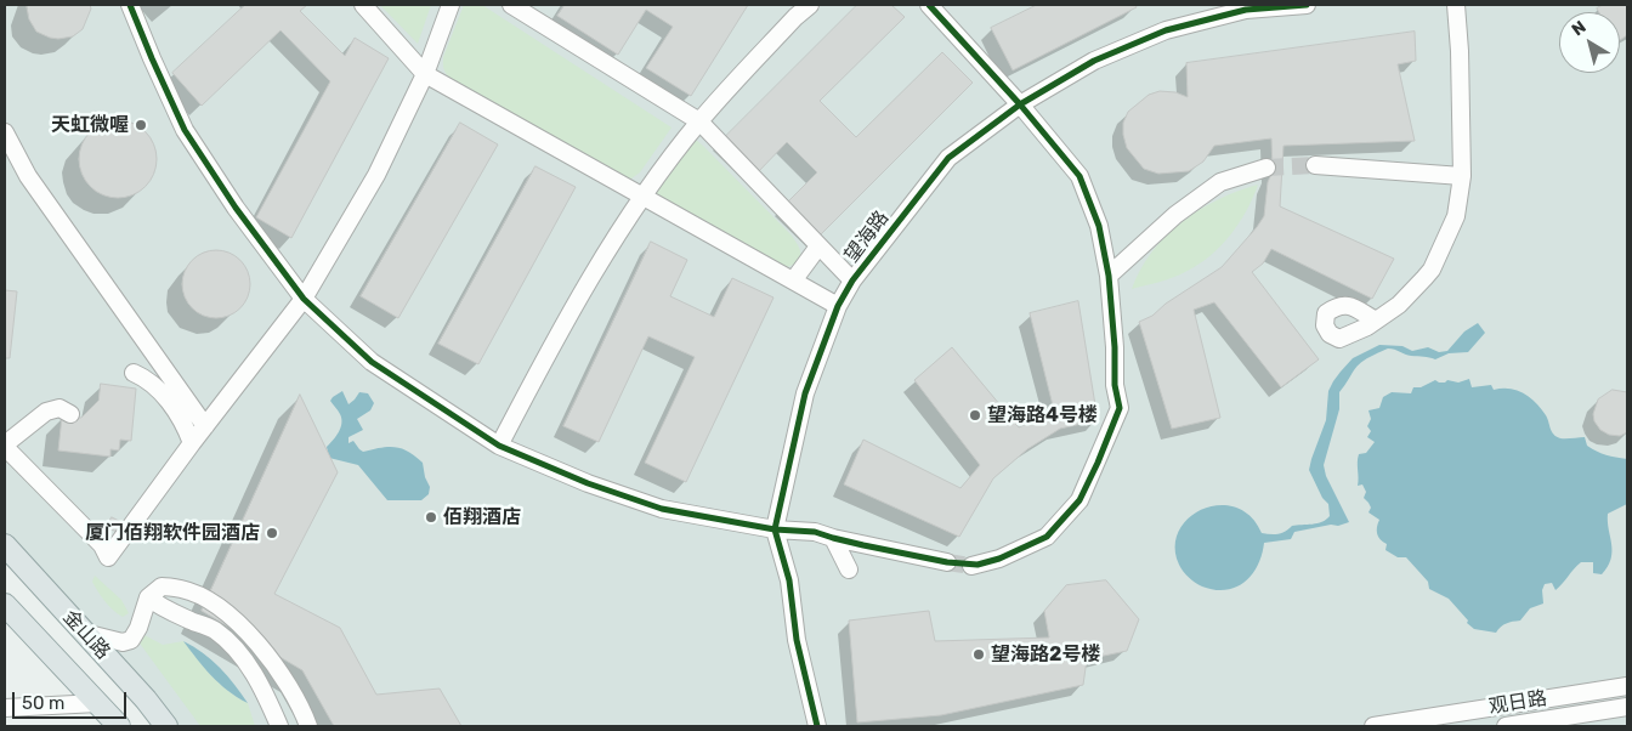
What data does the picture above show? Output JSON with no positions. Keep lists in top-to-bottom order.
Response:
{
  "streets": {
    "main road": ["金山路"],
    "street": ["望海路", "观日路"]
  },
  "places": [
    "天虹微喔",
    "望海路4号楼",
    "佰翔酒店",
    "厦门佰翔软件园酒店",
    "望海路2号楼"
  ],
  "scale_bar": "50 m",
  "north": "top left"
}
